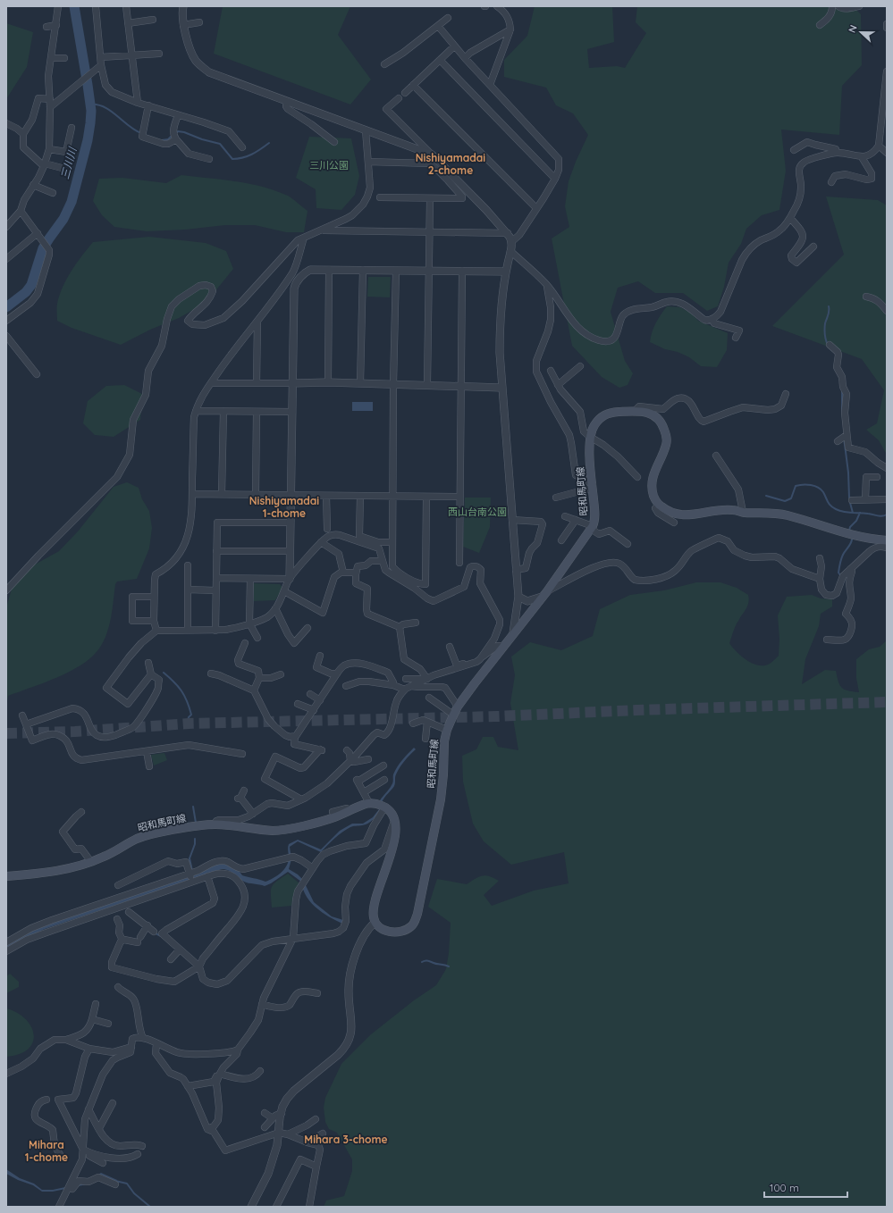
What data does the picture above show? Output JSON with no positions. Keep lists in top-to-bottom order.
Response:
{
  "streets": {
    "main road": ["昭和馬町線"]
  },
  "districts": [
    "Nishiyamadai 2-chome",
    "Nishiyamadai 1-chome",
    "Mihara 3-chome",
    "Mihara 1-chome"
  ],
  "water": ["三川川"],
  "parks": ["三川公園", "西山台南公園"],
  "scale_bar": "100 m",
  "north": "left"
}
